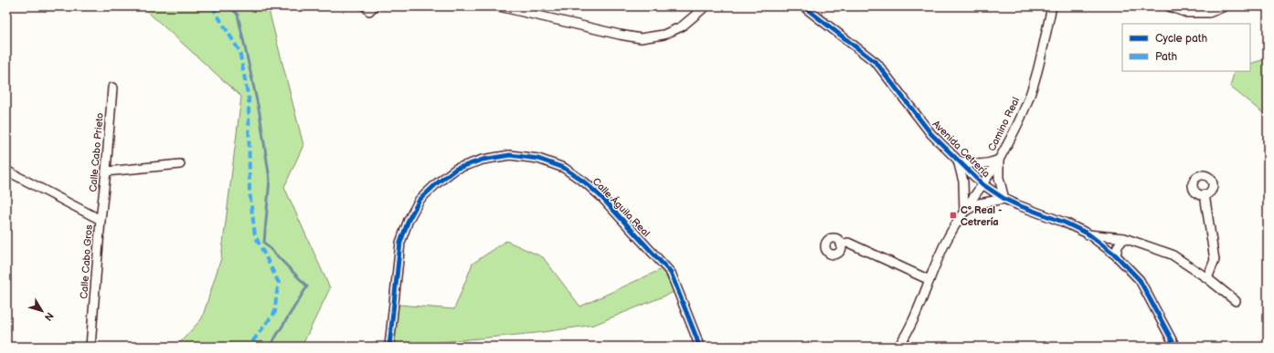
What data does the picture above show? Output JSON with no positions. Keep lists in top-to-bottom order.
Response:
{
  "streets": {
    "street": [
      "Camino Real",
      "Avenida Cetrería",
      "Calle Cabo Prieto",
      "Calle Águila Real",
      "Calle Cabo Gros"
    ]
  },
  "crossings": [
    ["Camino Real", "Avenida Cetrería"],
    ["Calle Cabo Prieto", "Calle Cabo Gros"]
  ],
  "places": {
    "transit": ["Cº Real - Cetrería"]
  },
  "legend": ["Cycle path", "Path"],
  "north": "bottom right"
}
